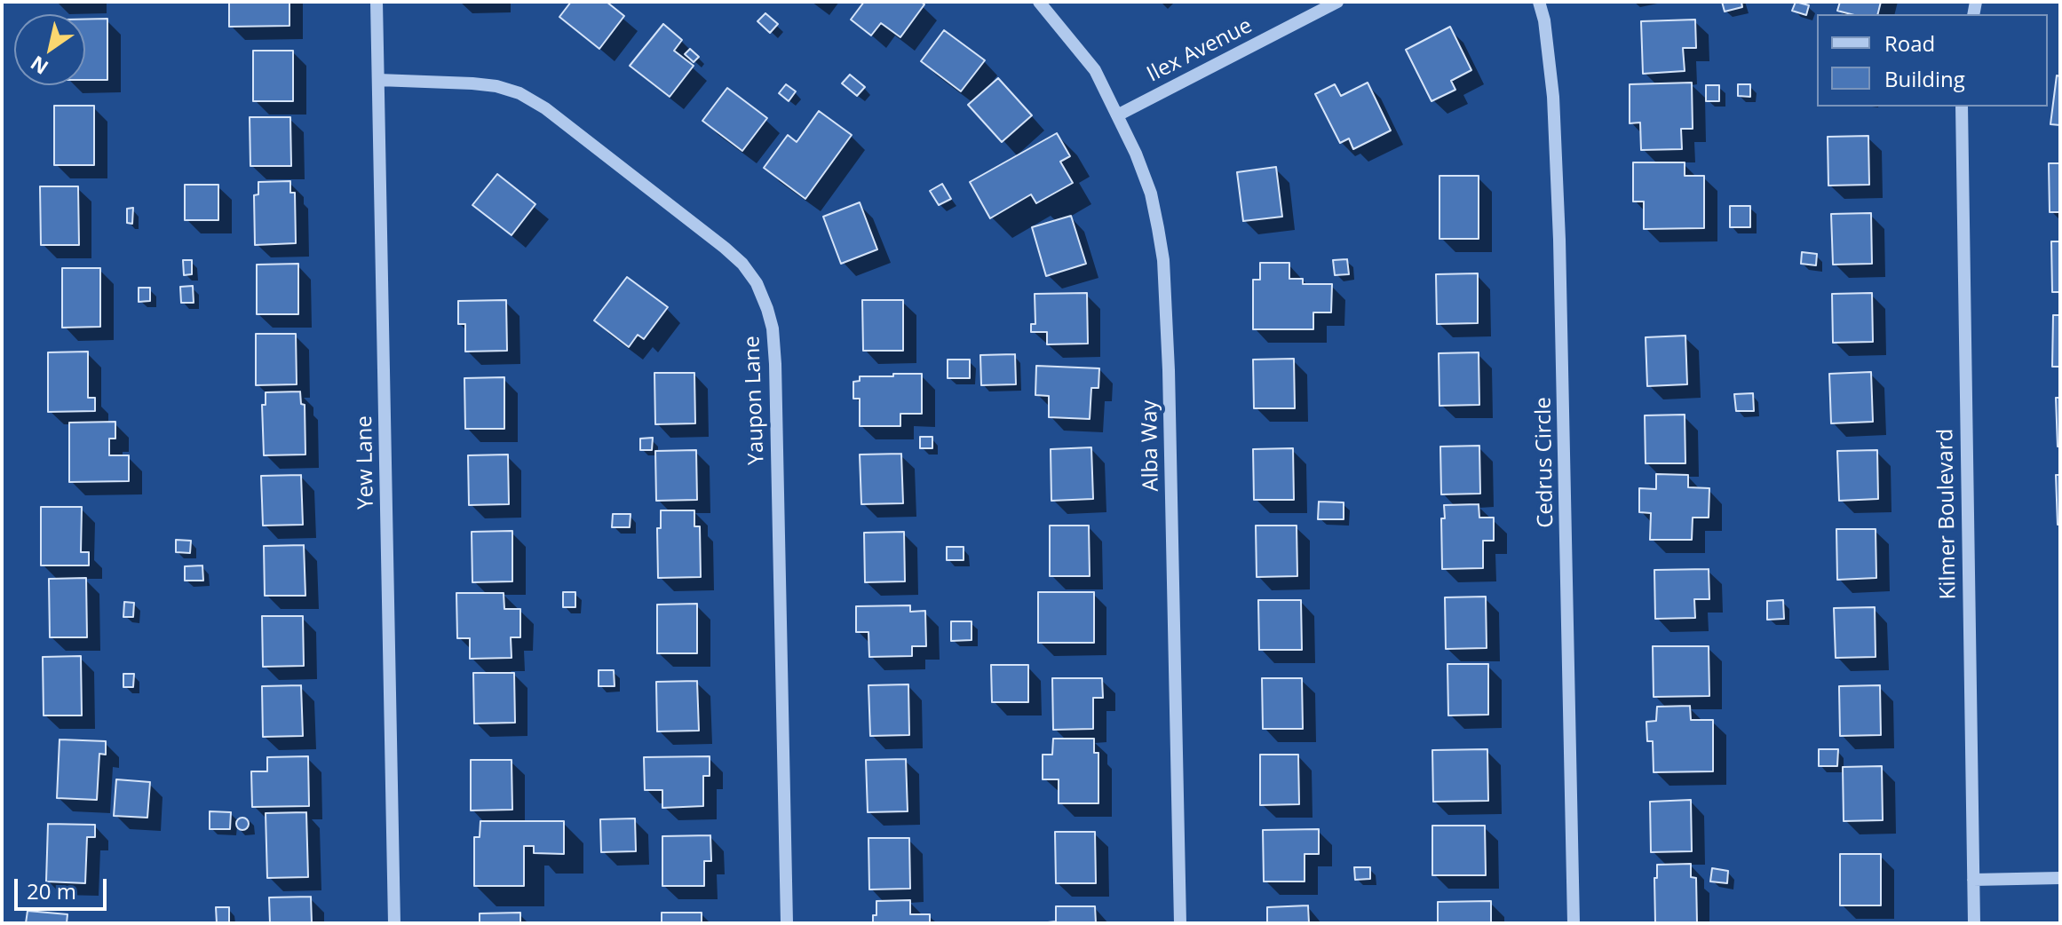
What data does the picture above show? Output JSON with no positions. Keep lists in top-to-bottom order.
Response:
{
  "streets": {
    "street": [
      "Ilex Avenue",
      "Yaupon Lane",
      "Alba Way",
      "Yew Lane",
      "Cedrus Circle",
      "Kilmer Boulevard"
    ]
  },
  "crossings": [
    ["Ilex Avenue", "Alba Way"],
    ["Yaupon Lane", "Yew Lane"]
  ],
  "legend": ["Road", "Building"],
  "scale_bar": "20 m",
  "north": "bottom left"
}
